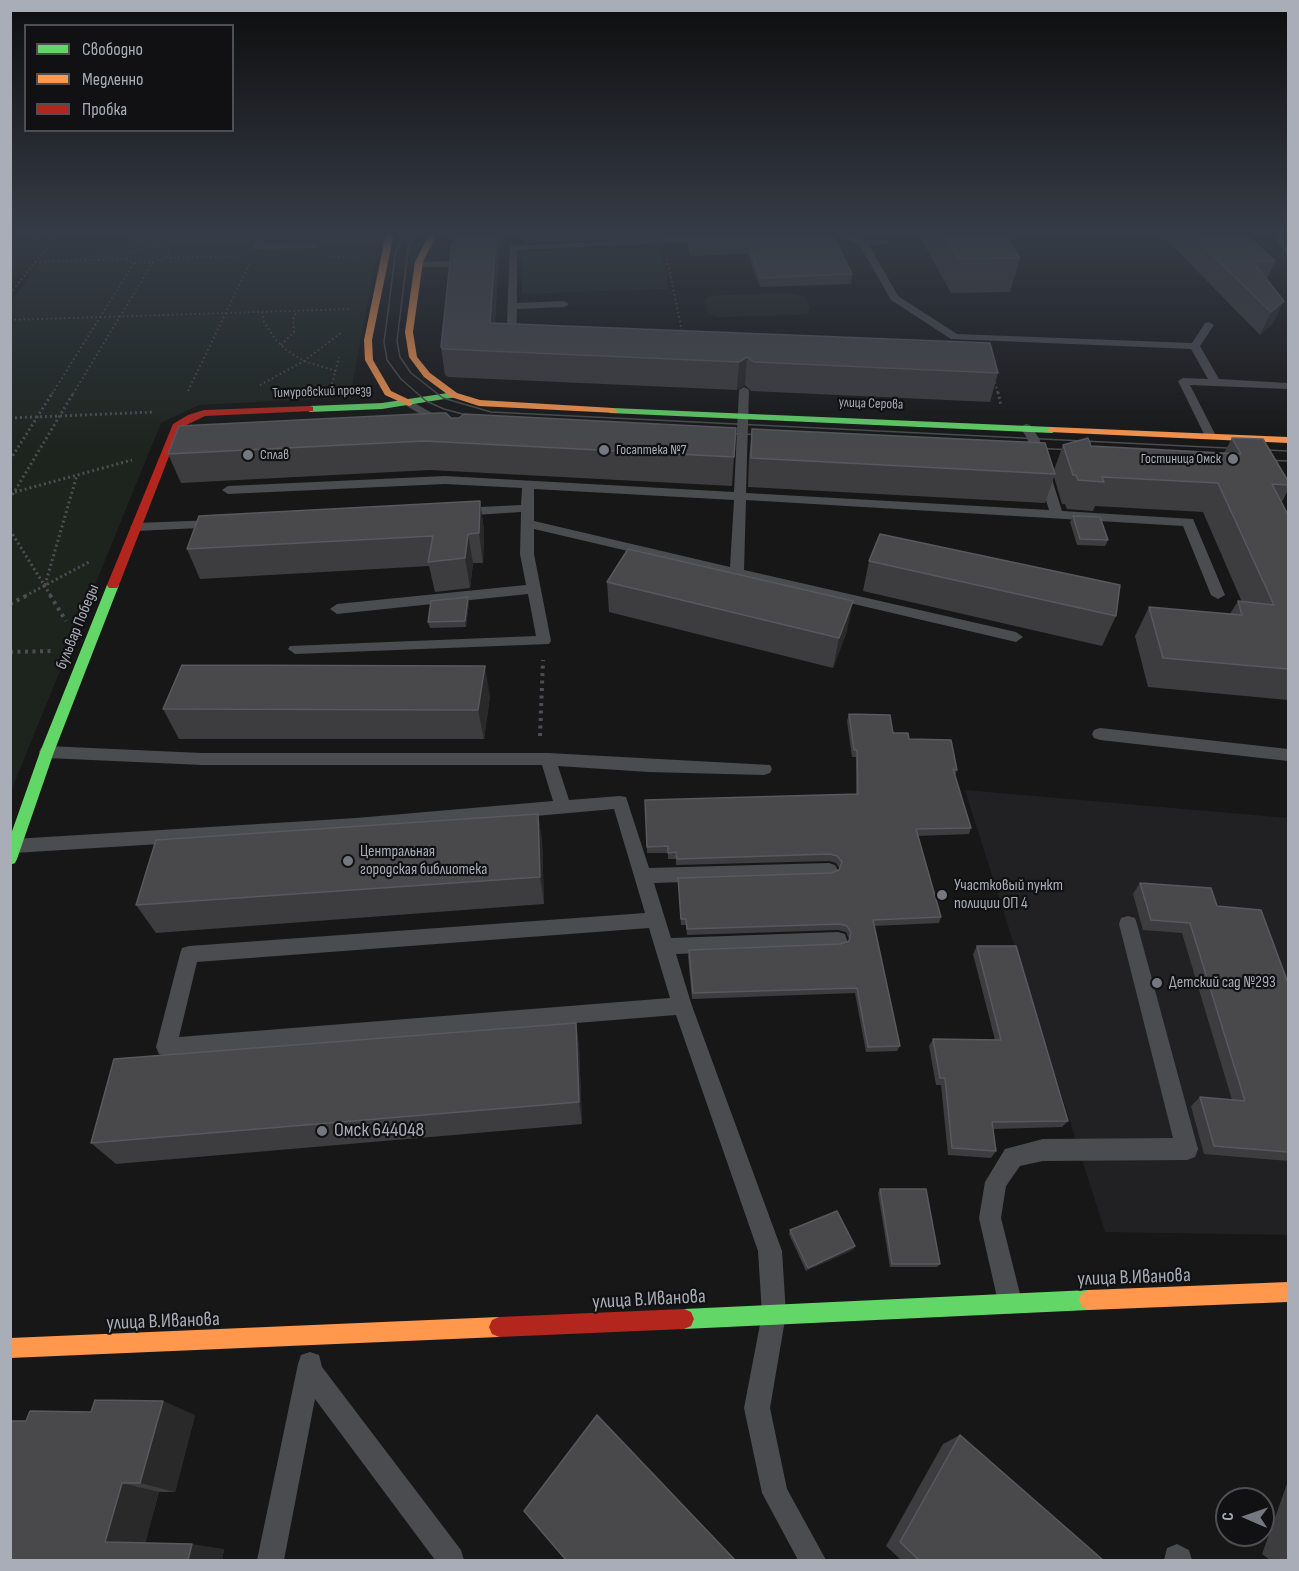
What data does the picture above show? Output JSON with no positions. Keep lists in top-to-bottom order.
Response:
{
  "streets": {
    "street": [
      "Тимуровский проезд",
      "улица Серова",
      "бульвар Победы",
      "улица В.Иванова"
    ]
  },
  "crossings": [
    ["Тимуровский проезд", "улица Серова"],
    ["Тимуровский проезд", "бульвар Победы"]
  ],
  "places": [
    "Госаптека №7",
    "Сплав",
    "Гостиница Омск",
    "Центральная городская библиотека",
    "Участковый пункт полиции ОП 4",
    "Детский сад №293",
    "Омск 644048"
  ],
  "legend": ["Свободно", "Медленно", "Пробка"],
  "north": "left"
}
